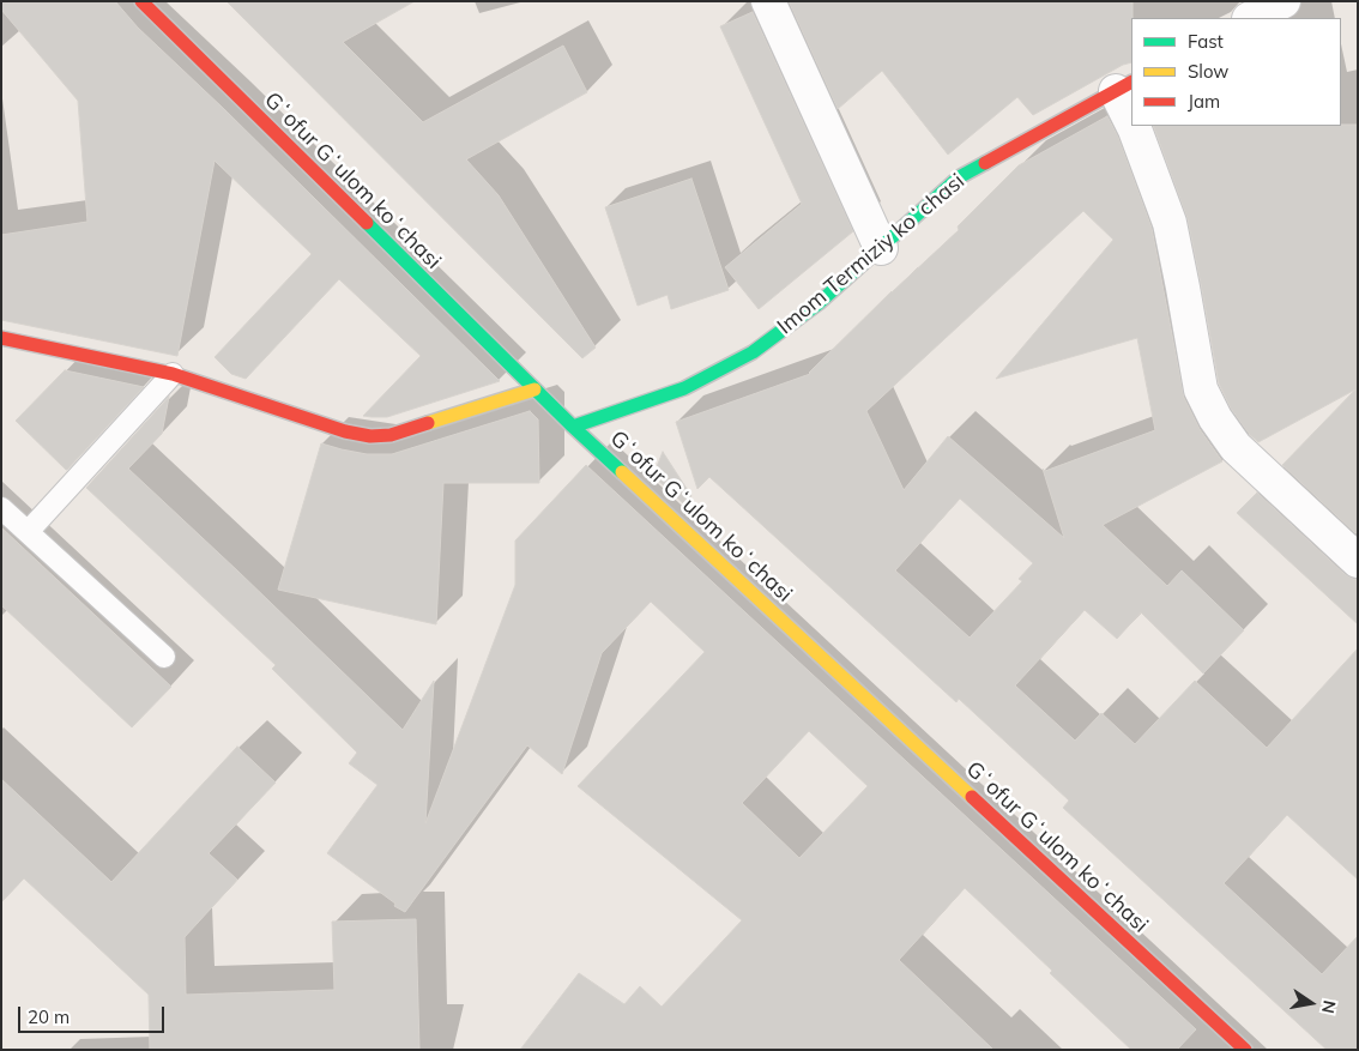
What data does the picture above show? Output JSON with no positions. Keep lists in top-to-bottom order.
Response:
{
  "streets": {
    "street": ["Gʻofur Gʻulom koʻchasi", "Imom Termiziy koʻchasi"]
  },
  "crossings": [
    ["Gʻofur Gʻulom koʻchasi", "Imom Termiziy koʻchasi"]
  ],
  "legend": ["Fast", "Slow", "Jam"],
  "scale_bar": "20 m",
  "north": "right"
}
